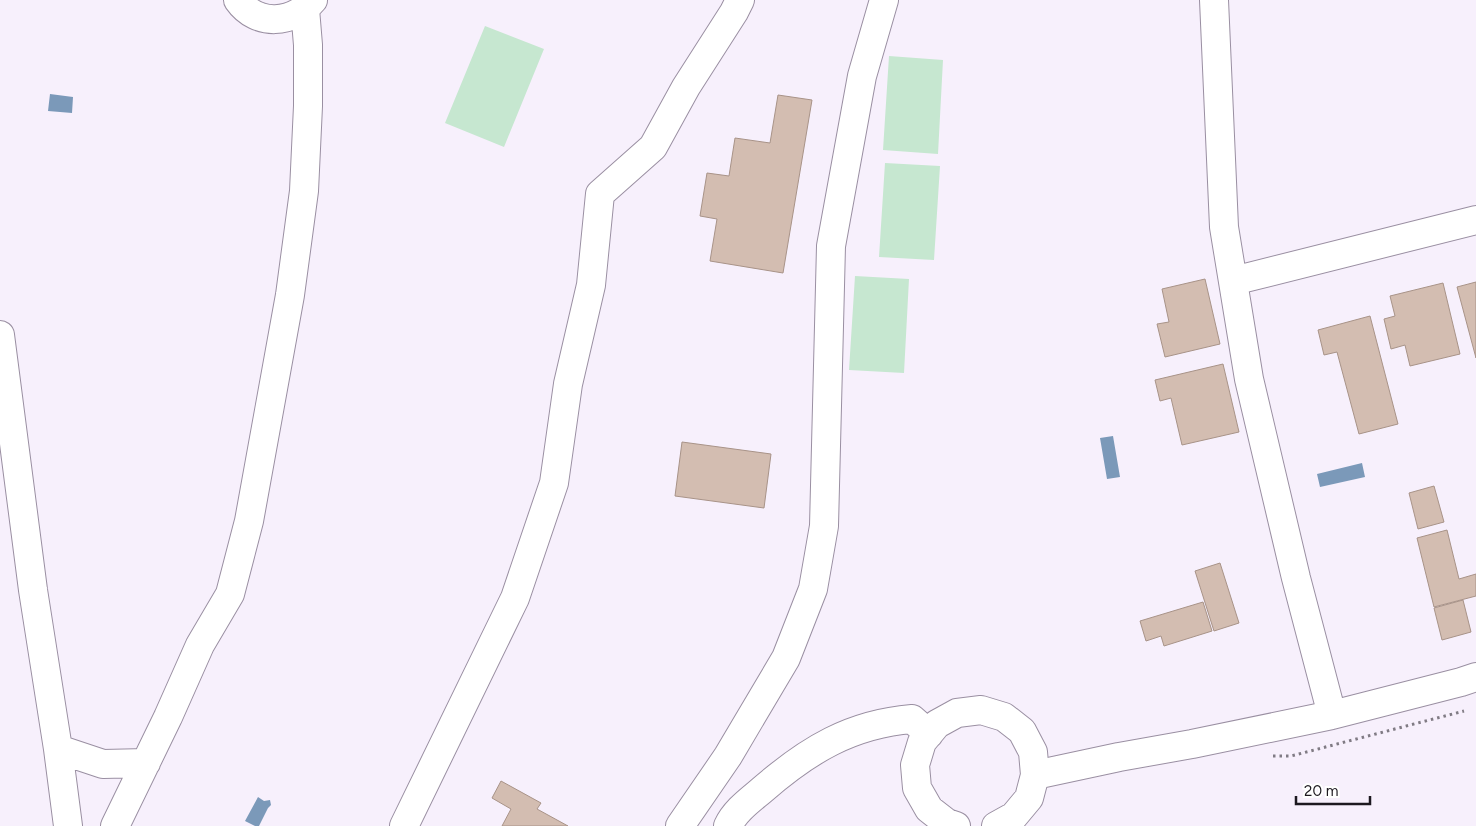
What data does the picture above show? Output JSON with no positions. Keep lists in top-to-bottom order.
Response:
{
  "scale_bar": "20 m"
}
